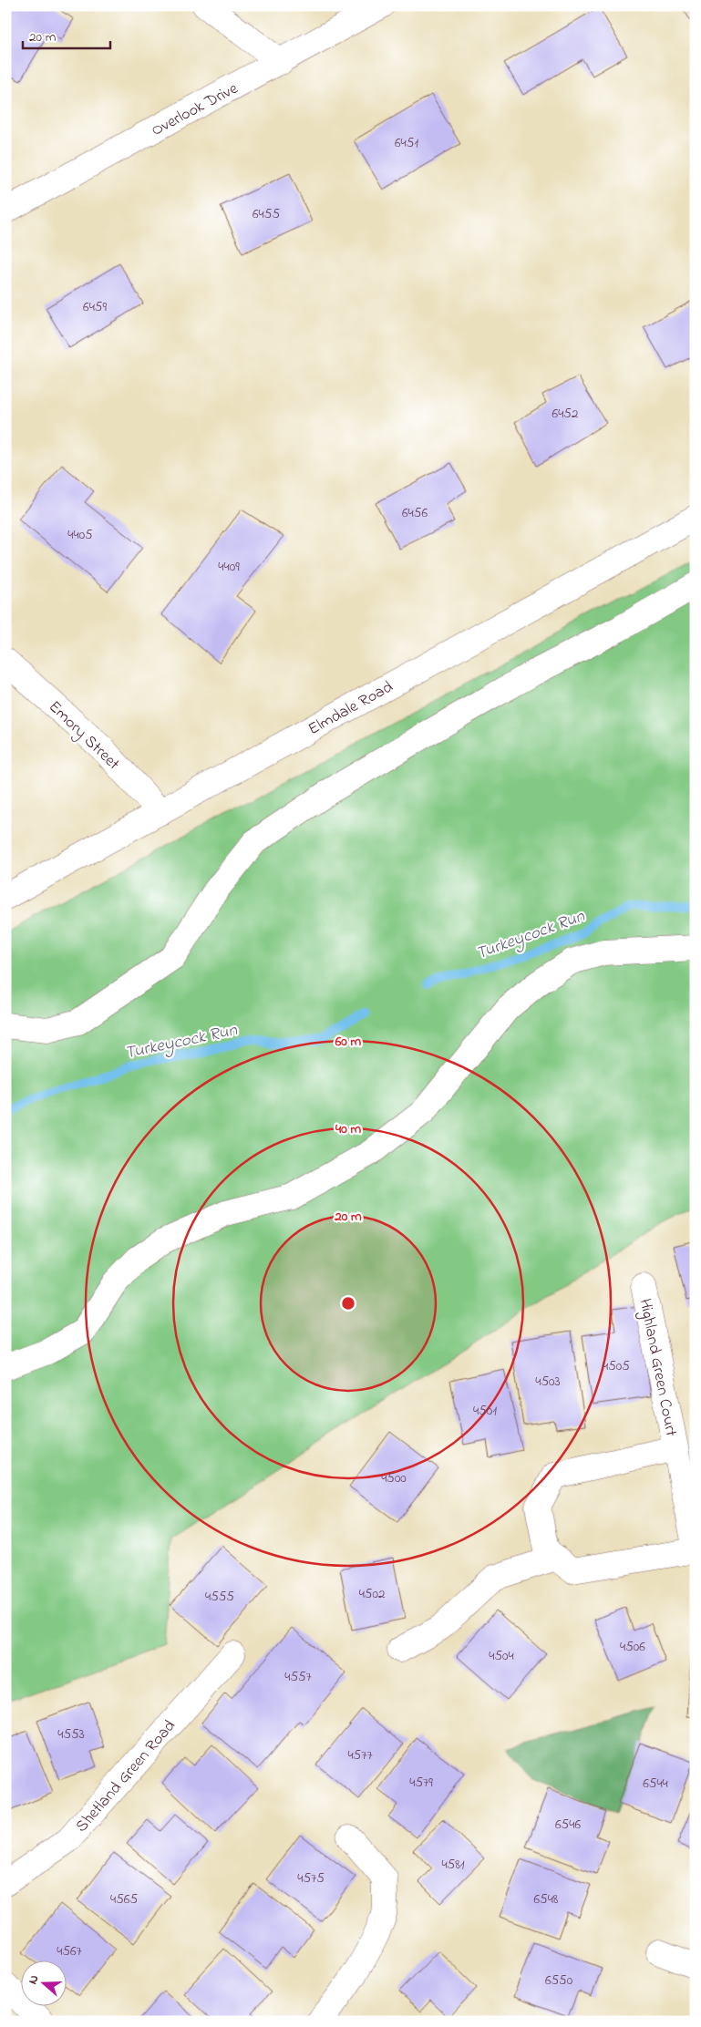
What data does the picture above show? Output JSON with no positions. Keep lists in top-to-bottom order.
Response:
{
  "streets": {
    "street": [
      "Overlook Drive",
      "Elmdale Road",
      "Emory Street",
      "Highland Green Court",
      "Shetland Green Road"
    ]
  },
  "crossings": [
    ["Elmdale Road", "Emory Street"]
  ],
  "water": ["Turkeycock Run"],
  "house_numbers": [
    "6451",
    "6455",
    "6459",
    "6452",
    "6456",
    "4405",
    "4409",
    "4505",
    "4503",
    "4501",
    "4500",
    "4502",
    "4555",
    "4506",
    "4504",
    "4557",
    "4553",
    "4577",
    "4579",
    "6544",
    "6546",
    "4581",
    "4575",
    "4565",
    "6548",
    "4567",
    "6550"
  ],
  "scale_bar": "20 m",
  "north": "left",
  "rings": ["60 m", "40 m", "20 m"]
}
